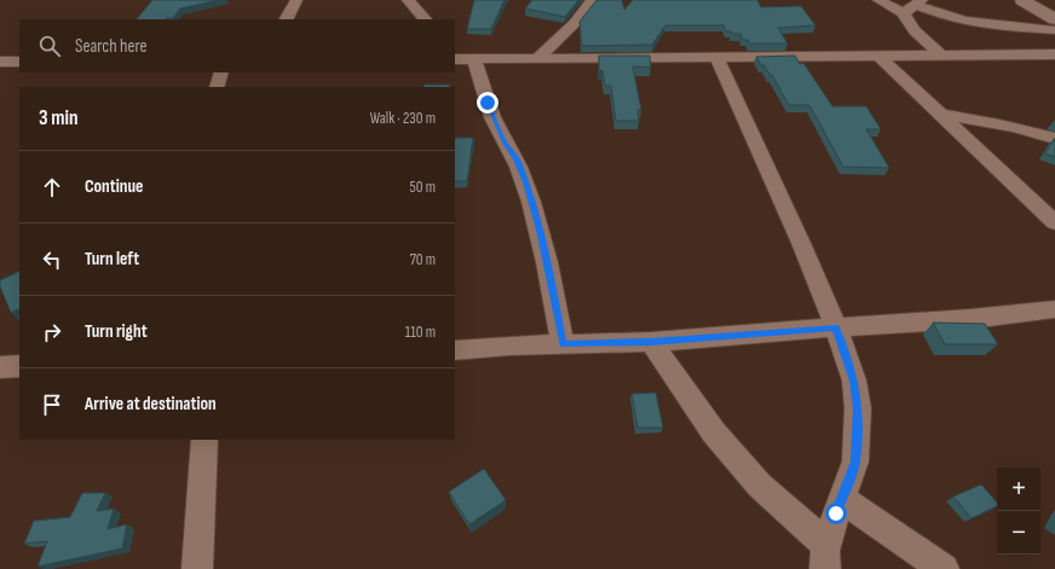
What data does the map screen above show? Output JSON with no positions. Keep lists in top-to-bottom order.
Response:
{
  "page": {
    "search": "Search here",
    "heading": ["3 min", "Walk · 230 m"],
    "list": [
      ["Continue", "50 m"],
      ["Turn left", "70 m"],
      ["Turn right", "110 m"],
      "Arrive at destination"
    ],
    "map_buttons": ["+", "−"]
  }
}
